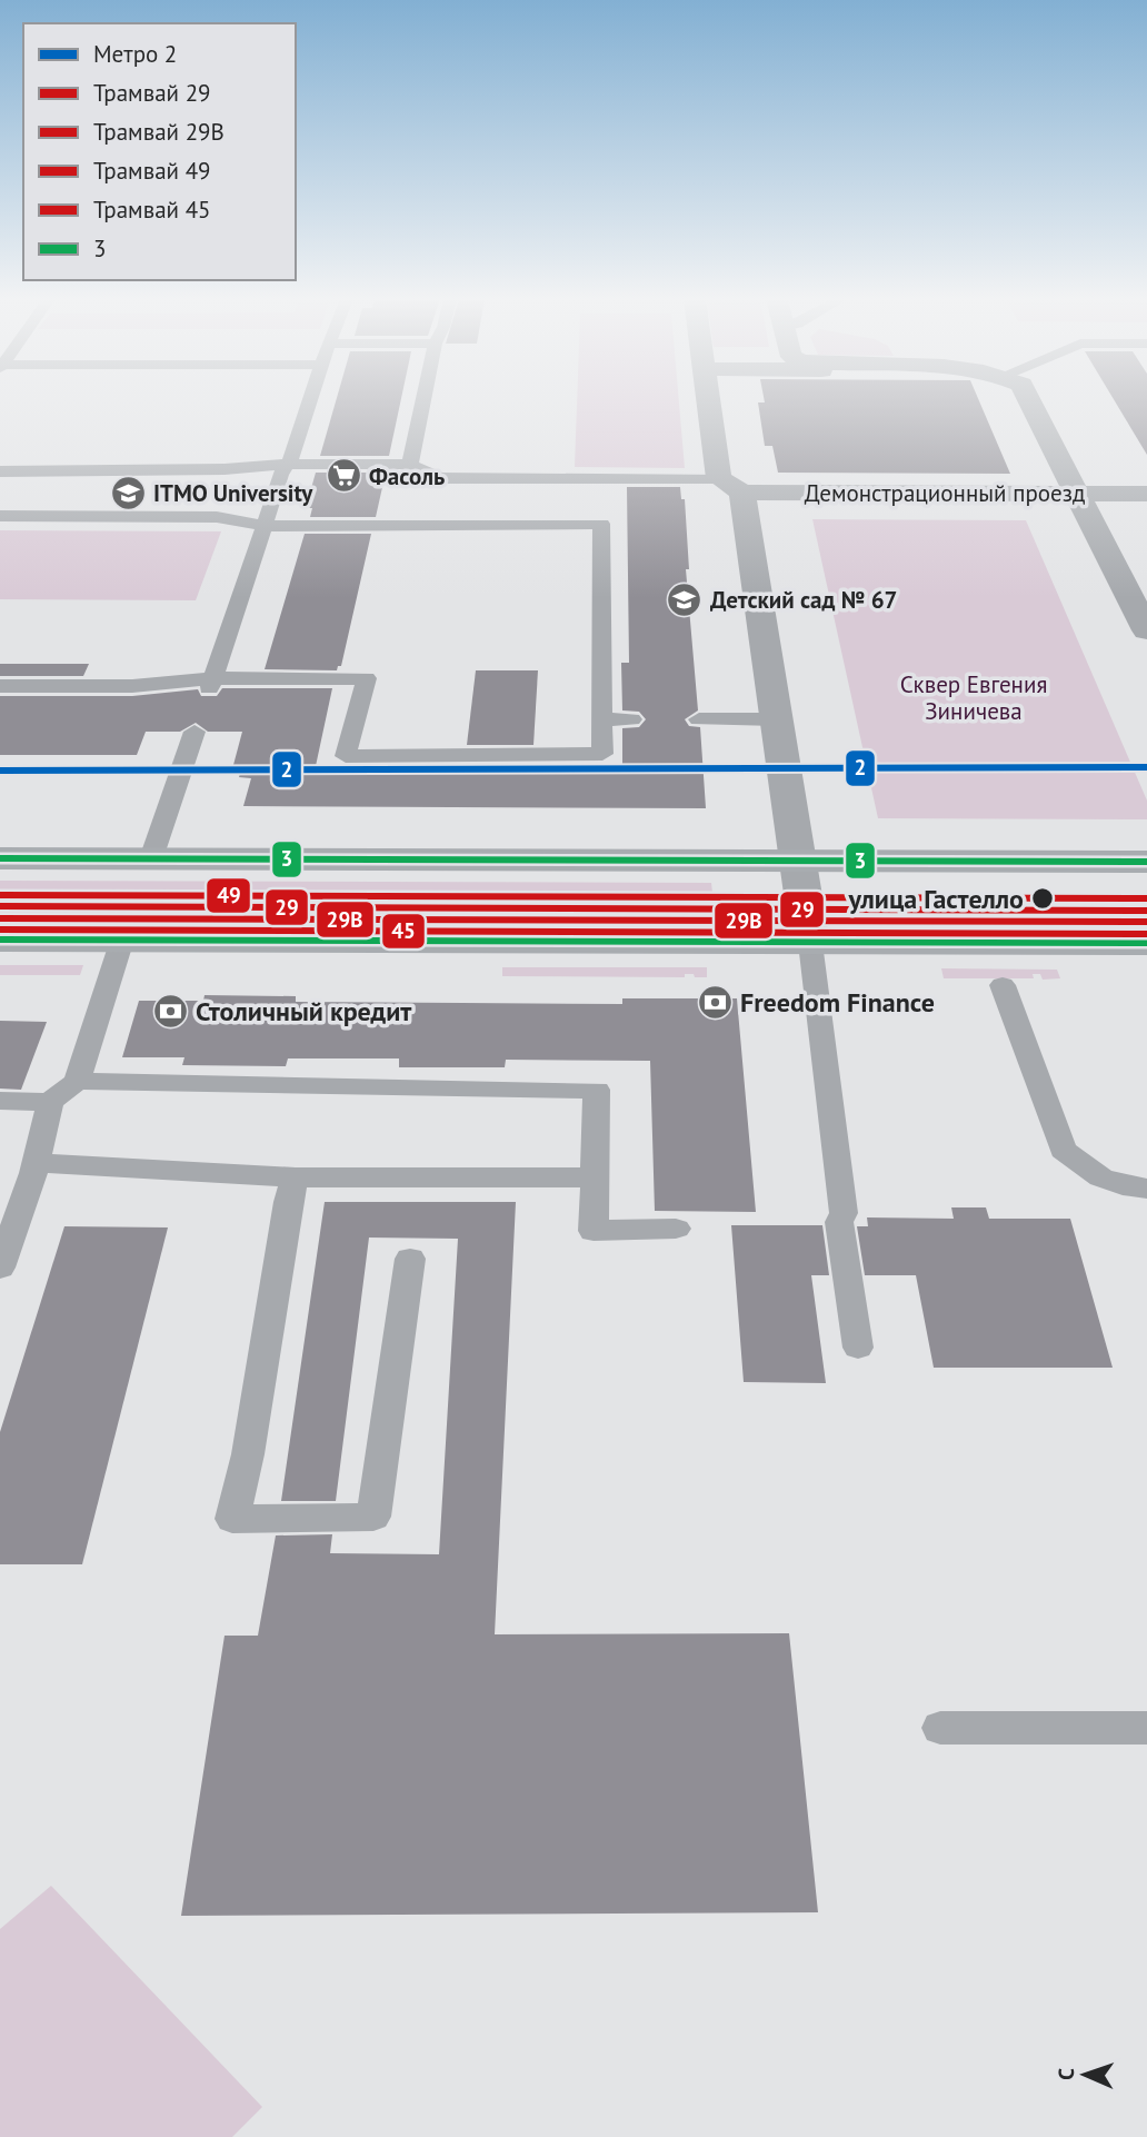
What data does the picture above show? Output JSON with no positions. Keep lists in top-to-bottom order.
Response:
{
  "streets": {
    "street": ["Демонстрационный проезд"]
  },
  "parks": ["Сквер Евгения Зиничева"],
  "places": {
    "supermarket": ["Фасоль"],
    "school or university": ["ITMO University", "Детский сад № 67"],
    "other": ["улица Гастелло"],
    "bank": ["Freedom Finance", "Столичный кредит"]
  },
  "lines": [
    "metro line 2",
    "transit line 3",
    "tram line 49",
    "tram line 29",
    "tram line 29В",
    "tram line 45"
  ],
  "legend": [
    "Метро 2",
    "Трамвай 29",
    "Трамвай 29В",
    "Трамвай 49",
    "Трамвай 45",
    "3"
  ],
  "north": "left"
}
